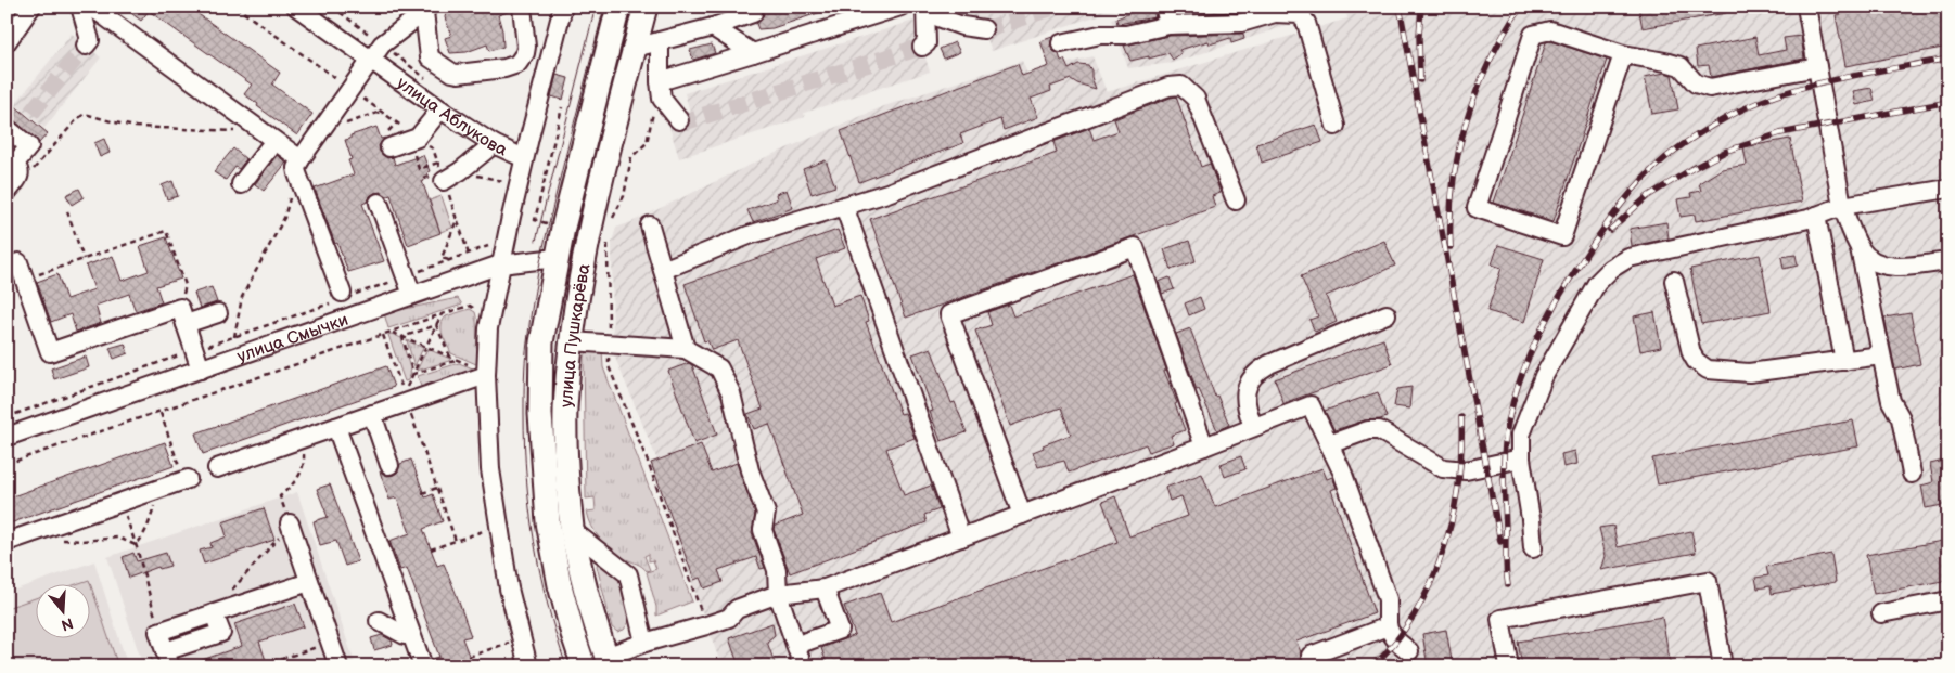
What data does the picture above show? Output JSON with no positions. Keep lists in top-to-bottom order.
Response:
{
  "streets": {
    "main road": ["улица Пушкарёва", "улица Смычки"],
    "street": ["улица Аблукова"]
  },
  "crossings": [
    ["улица Аблукова", "улица Смычки"],
    ["улица Пушкарёва", "улица Смычки"]
  ],
  "north": "bottom"
}
